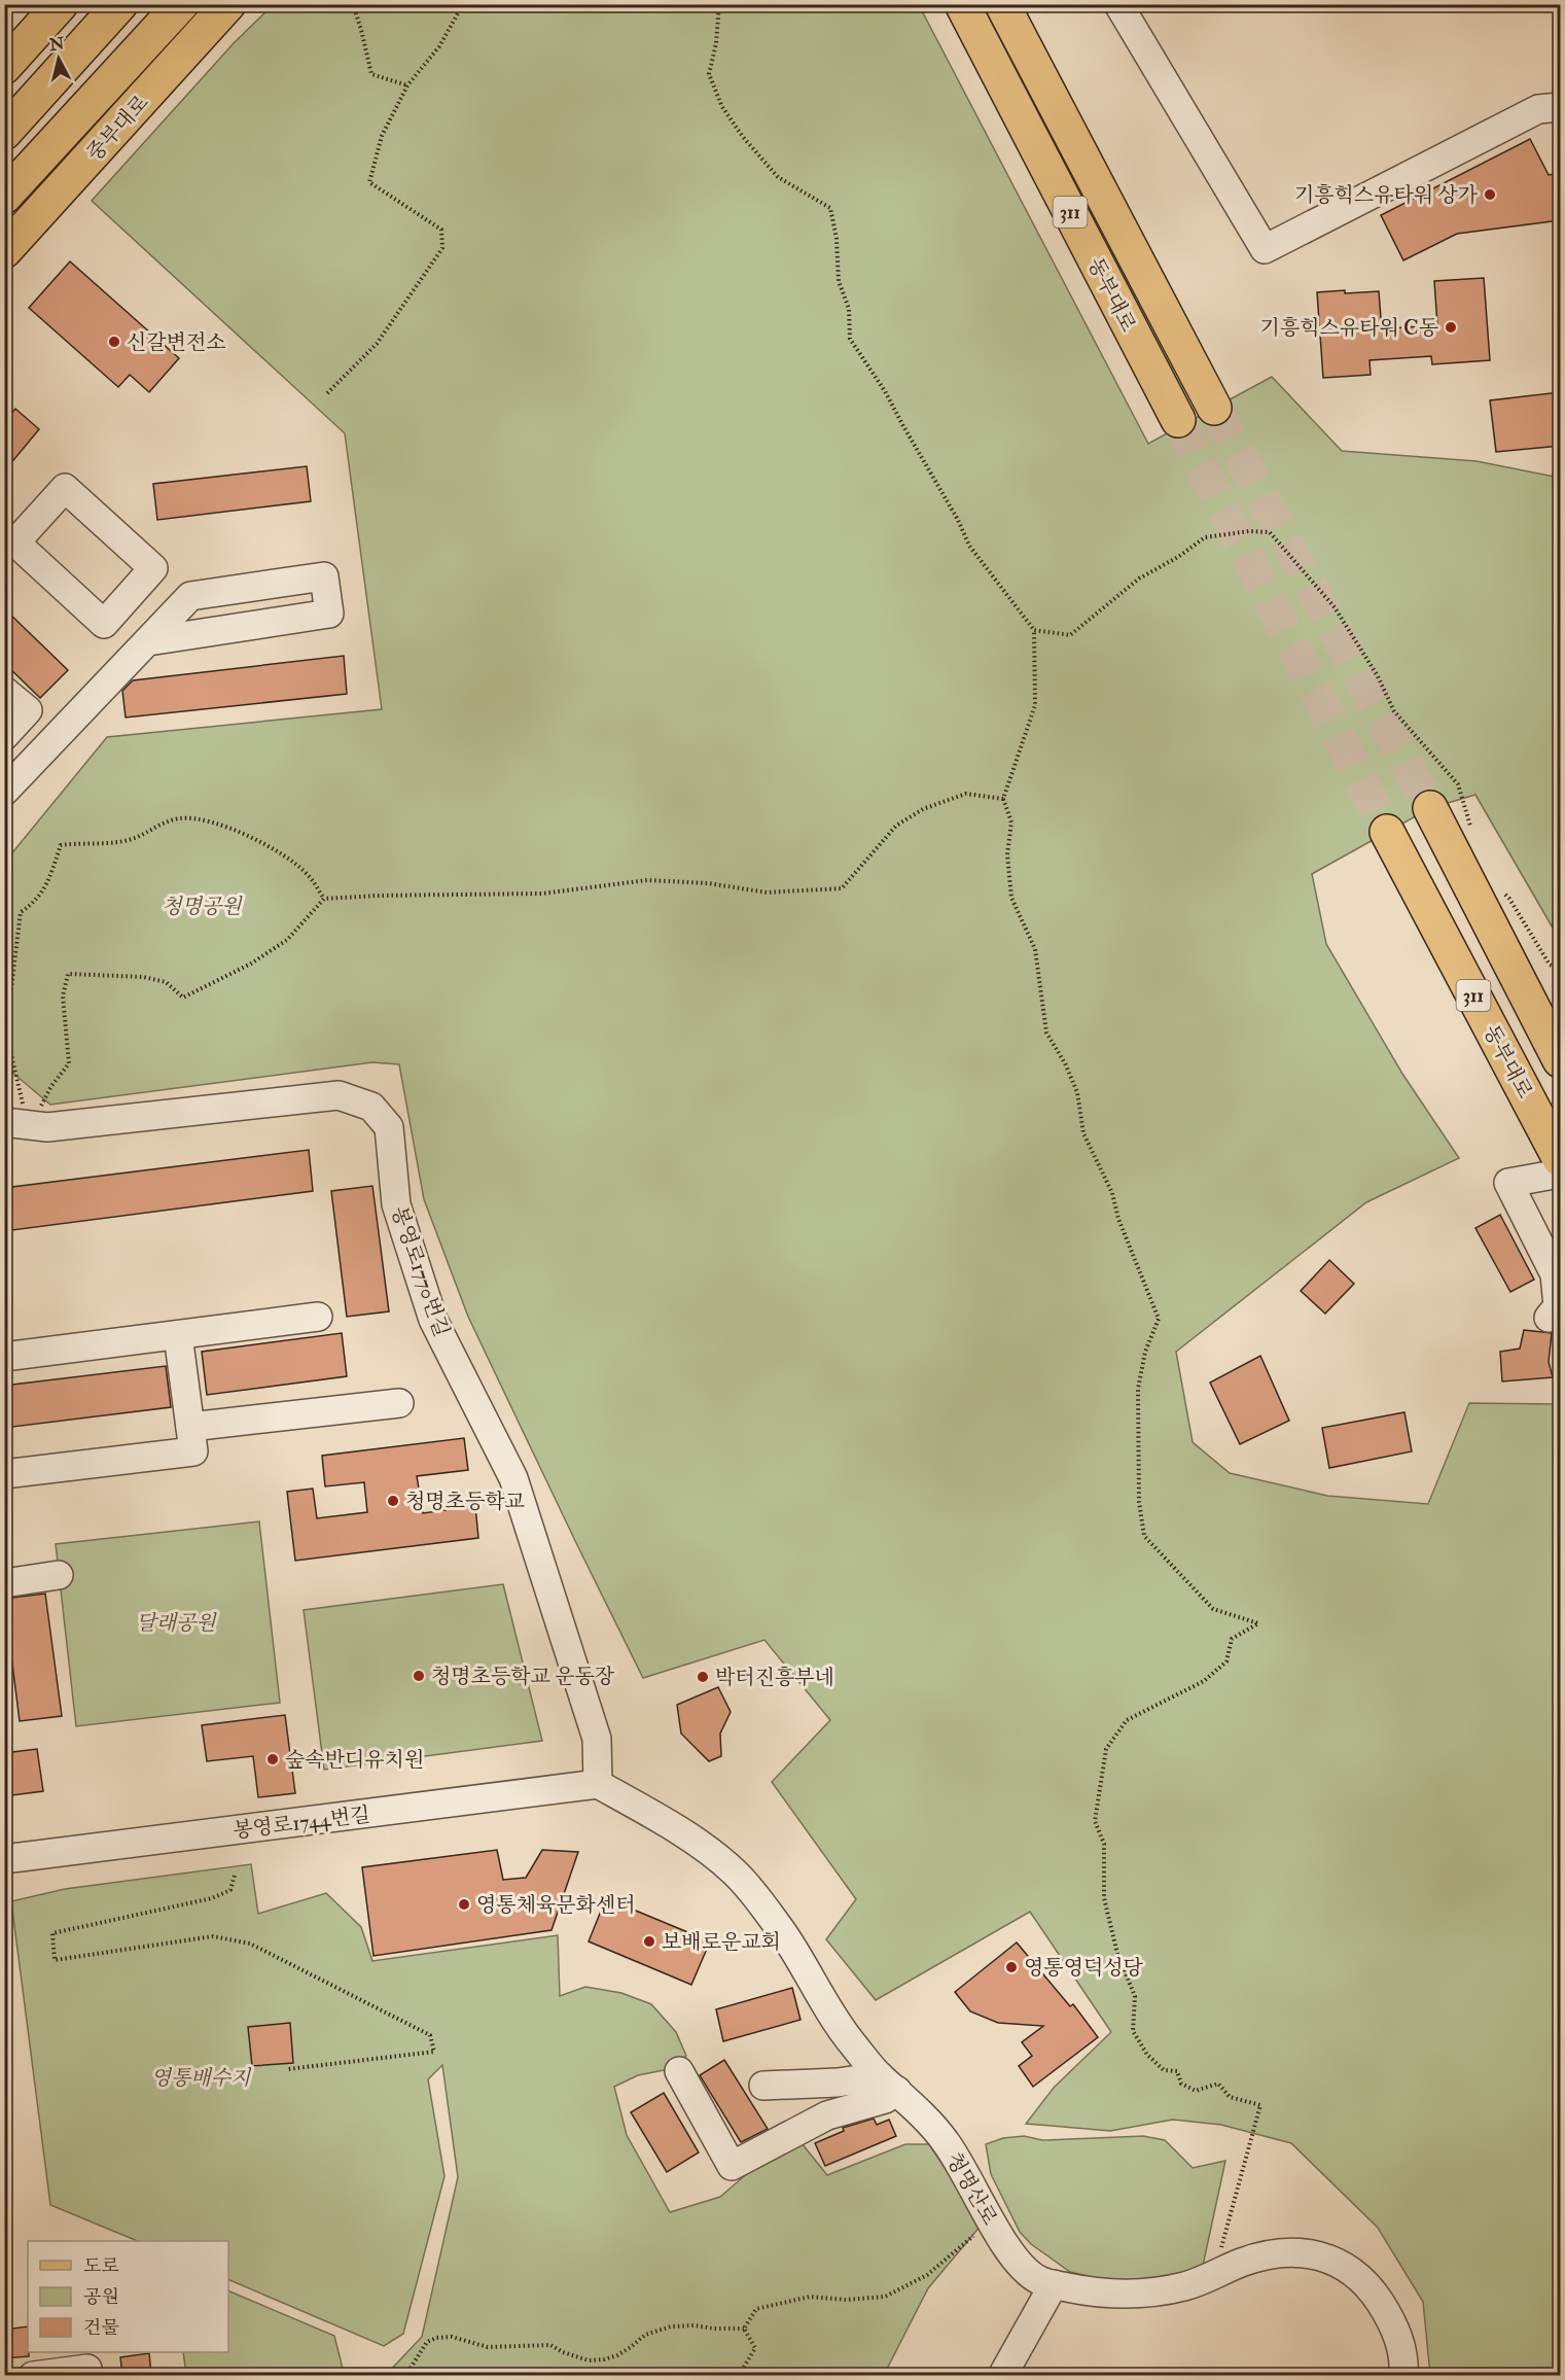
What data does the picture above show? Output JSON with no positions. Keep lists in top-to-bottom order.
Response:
{
  "streets": {
    "main road": ["중부대로", "311", "동부대로"],
    "street": ["봉영로1770번길", "봉영로1744번길", "청명산로"]
  },
  "crossings": [
    ["봉영로1770번길", "봉영로1744번길"],
    ["봉영로1770번길", "청명산로"],
    ["봉영로1744번길", "청명산로"]
  ],
  "parks": ["청명공원", "달래공원", "영통배수지"],
  "places": [
    "기흥힉스유타워 상가",
    "기흥힉스유타워 C동",
    "신갈변전소",
    "청명초등학교",
    "청명초등학교 운동장",
    "박터진흥부네",
    "숲속반디유치원",
    "영통체육문화센터",
    "보배로운교회",
    "영통영덕성당"
  ],
  "legend": ["도로", "공원", "건물"],
  "north": "top"
}
